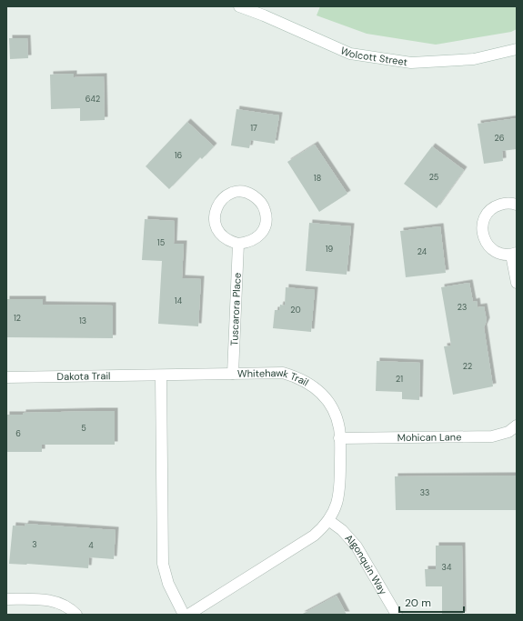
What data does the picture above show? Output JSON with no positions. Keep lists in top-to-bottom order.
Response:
{
  "streets": {
    "street": [
      "Wolcott Street",
      "Tuscarora Place",
      "Dakota Trail",
      "Whitehawk Trail",
      "Mohican Lane",
      "Algonquin Way"
    ]
  },
  "crossings": [
    ["Tuscarora Place", "Whitehawk Trail"],
    ["Dakota Trail", "Whitehawk Trail"],
    ["Whitehawk Trail", "Mohican Lane"],
    ["Whitehawk Trail", "Algonquin Way"]
  ],
  "house_numbers": [
    "642",
    "17",
    "26",
    "16",
    "25",
    "18",
    "15",
    "19",
    "24",
    "14",
    "23",
    "20",
    "12",
    "13",
    "22",
    "21",
    "5",
    "6",
    "33",
    "3",
    "4",
    "34"
  ],
  "scale_bar": "20 m"
}
